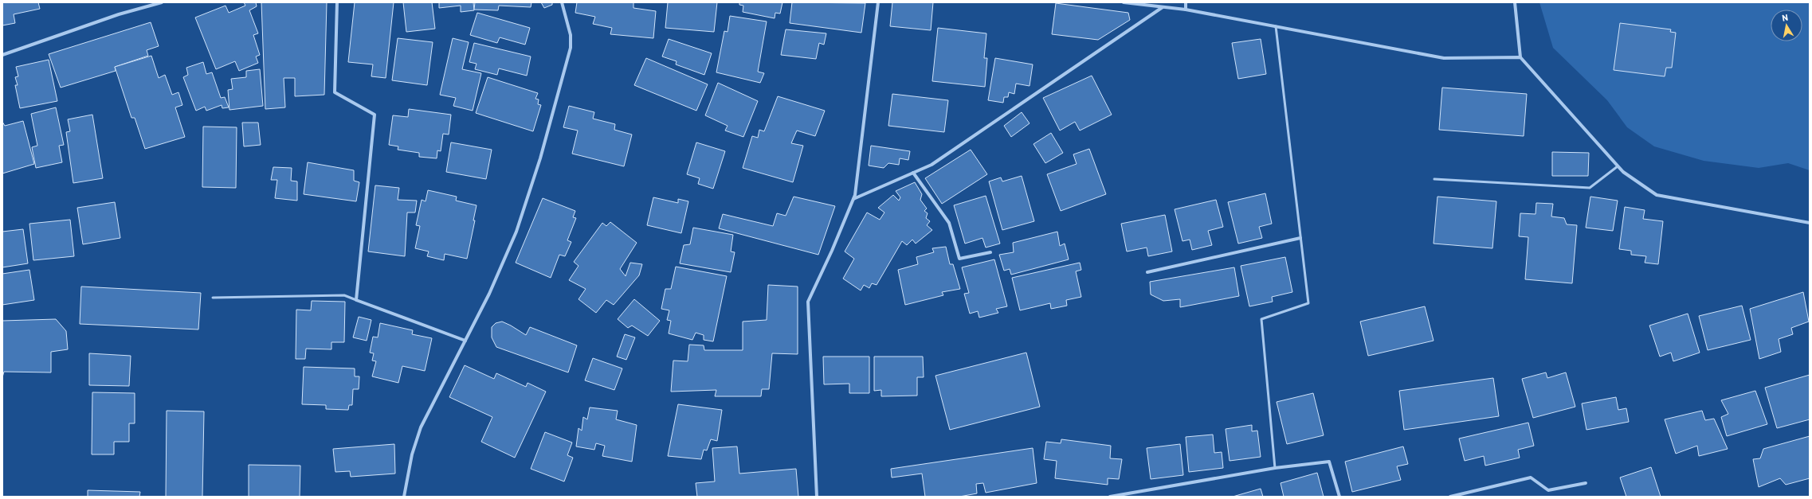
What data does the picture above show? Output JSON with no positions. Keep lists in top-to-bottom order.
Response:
{
  "north": "top"
}
